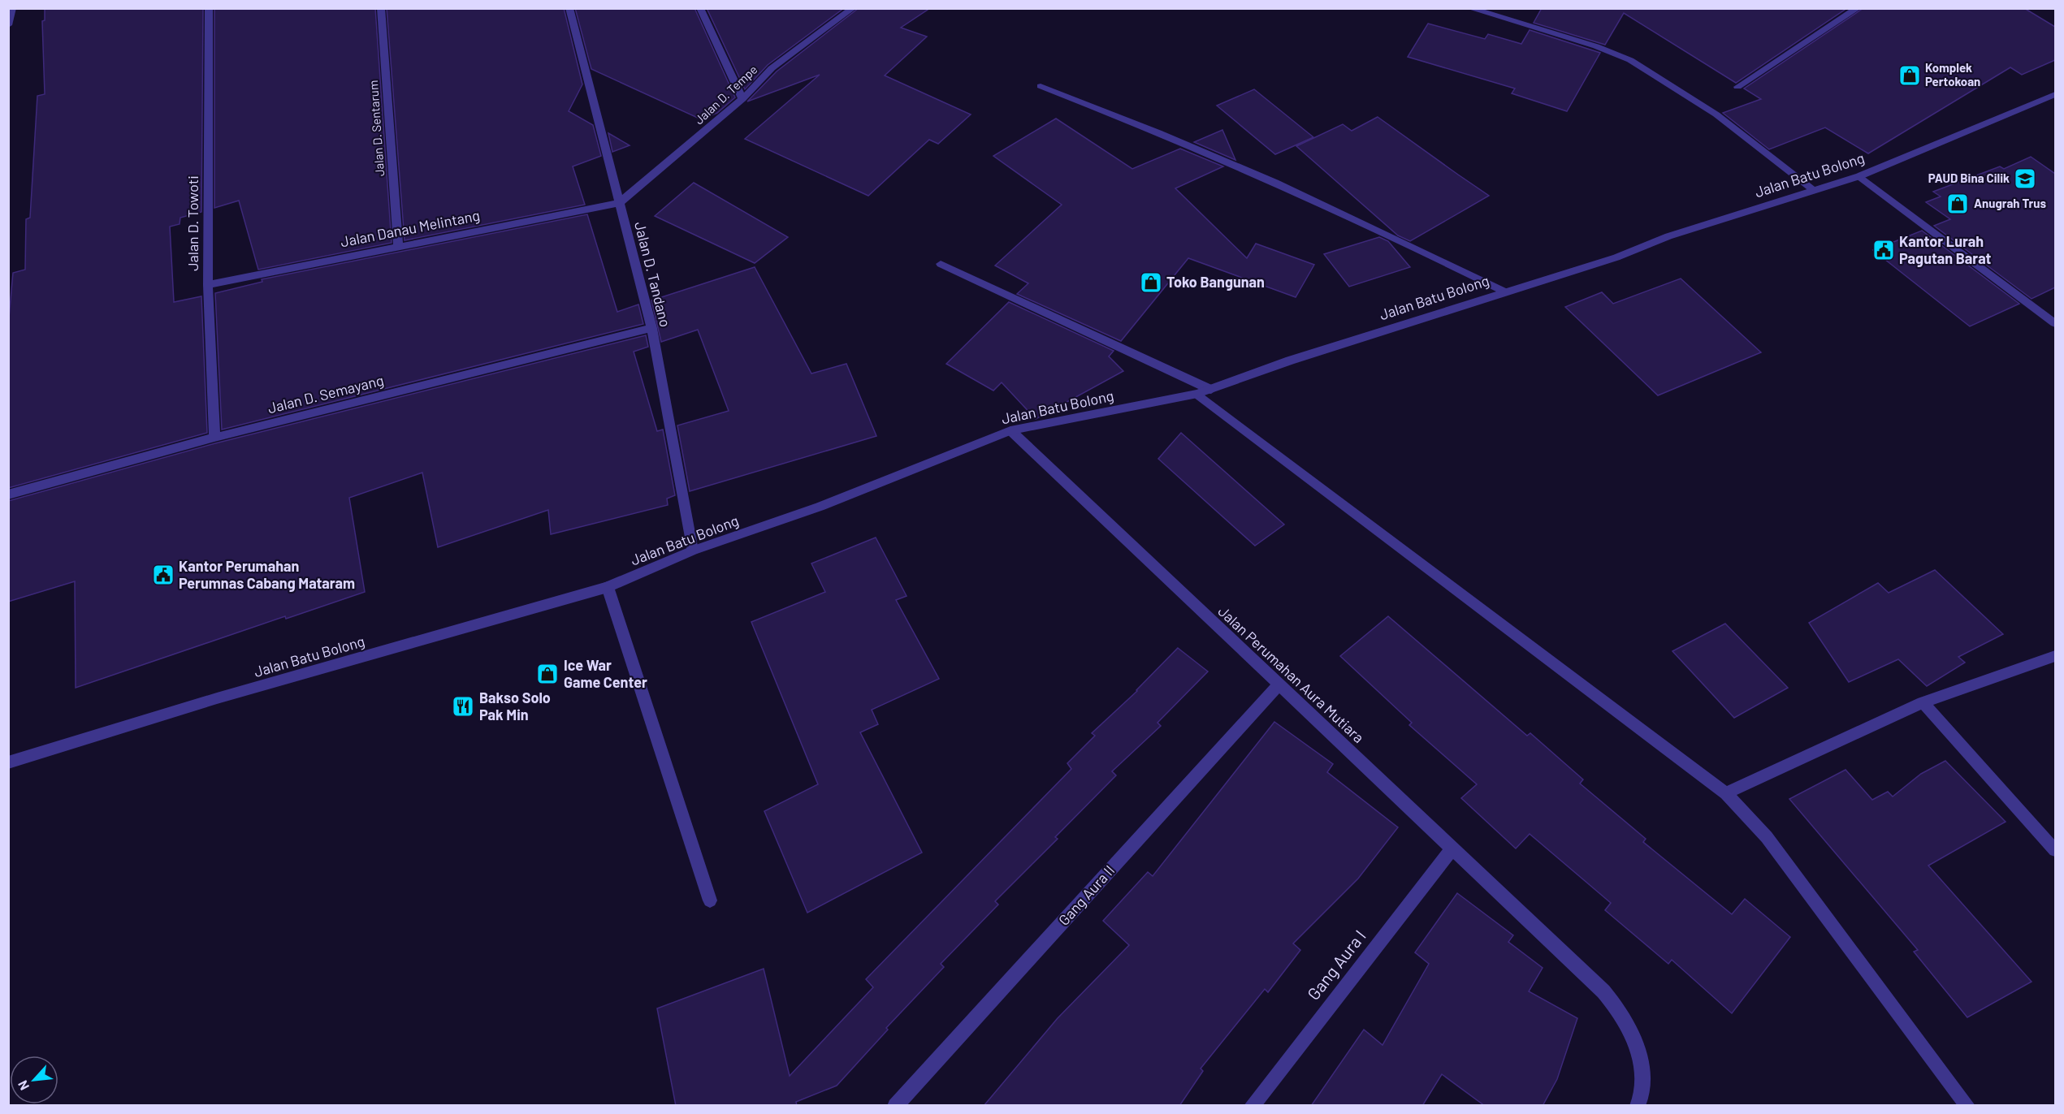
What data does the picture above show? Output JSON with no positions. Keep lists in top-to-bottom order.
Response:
{
  "streets": {
    "street": [
      "Jalan D. Tempe",
      "Jalan D. Sentarum",
      "Jalan Batu Bolong",
      "Jalan D. Towoti",
      "Jalan Danau Melintang",
      "Jalan D. Tandano",
      "Jalan D. Semayang",
      "Jalan Perumahan Aura Mutiara",
      "Gang Aura II",
      "Gang Aura I"
    ]
  },
  "crossings": [
    ["Jalan D. Tempe", "Jalan Danau Melintang"],
    ["Jalan D. Tempe", "Jalan D. Tandano"],
    ["Jalan D. Sentarum", "Jalan Danau Melintang"],
    ["Jalan Batu Bolong", "Jalan D. Tandano"],
    ["Jalan Batu Bolong", "Jalan Perumahan Aura Mutiara"],
    ["Jalan D. Towoti", "Jalan Danau Melintang"],
    ["Jalan D. Towoti", "Jalan D. Semayang"],
    ["Jalan Danau Melintang", "Jalan D. Tandano"],
    ["Jalan D. Tandano", "Jalan D. Semayang"],
    ["Jalan Perumahan Aura Mutiara", "Gang Aura II"],
    ["Jalan Perumahan Aura Mutiara", "Gang Aura I"]
  ],
  "places": {
    "shop": [
      "Komplek Pertokoan",
      "Anugrah Trus",
      "Toko Bangunan",
      "Ice War Game Center"
    ],
    "school or university": ["PAUD Bina Cilik"],
    "public building": ["Kantor Lurah Pagutan Barat", "Kantor Perumahan Perumnas Cabang Mataram"],
    "restaurant": ["Bakso Solo Pak Min"]
  },
  "north": "bottom left"
}
